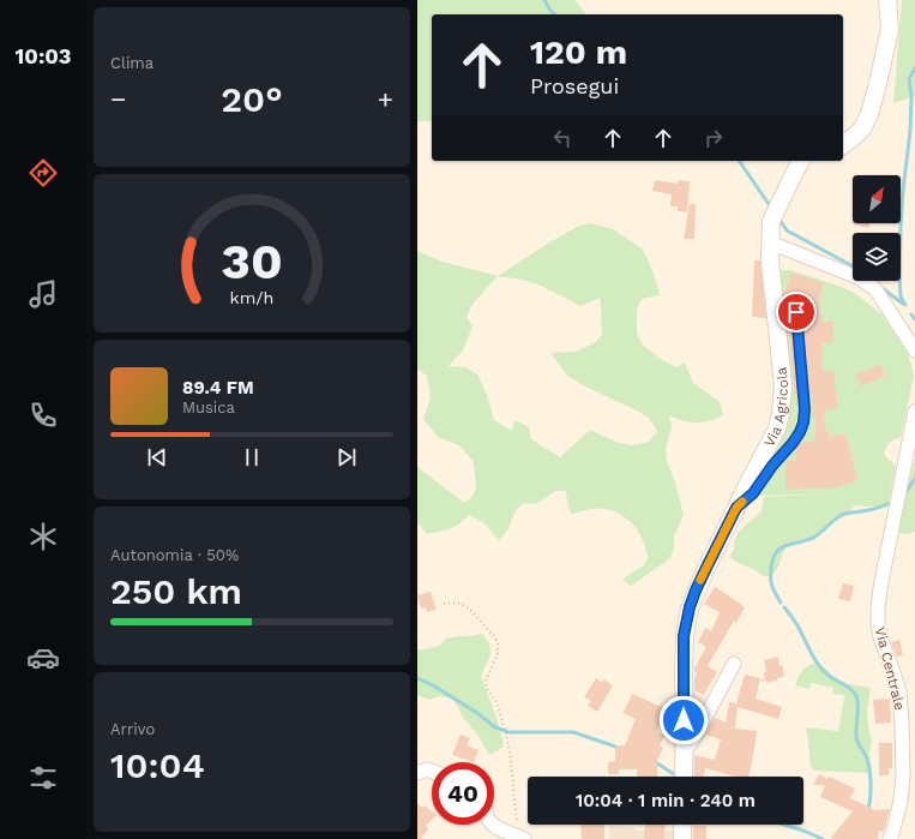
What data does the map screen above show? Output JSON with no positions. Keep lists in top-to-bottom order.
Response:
{
  "streets": {
    "street": ["Via Agricola", "Via Centrale"]
  },
  "north": "top right",
  "page": {
    "tabs": "10:03",
    "tile": [
      "Clima",
      ["Autonomia · 50%", "250 km"],
      ["Arrivo", "10:04"]
    ],
    "turn": ["120 m", "Prosegui"],
    "heat": ["−", "20°", "+"],
    "song": ["89.4 FM", "Musica"],
    "limit": "40",
    "trip": "10:04 · 1 min · 240 m",
    "gauge": ["30", "km/h"]
  }
}
